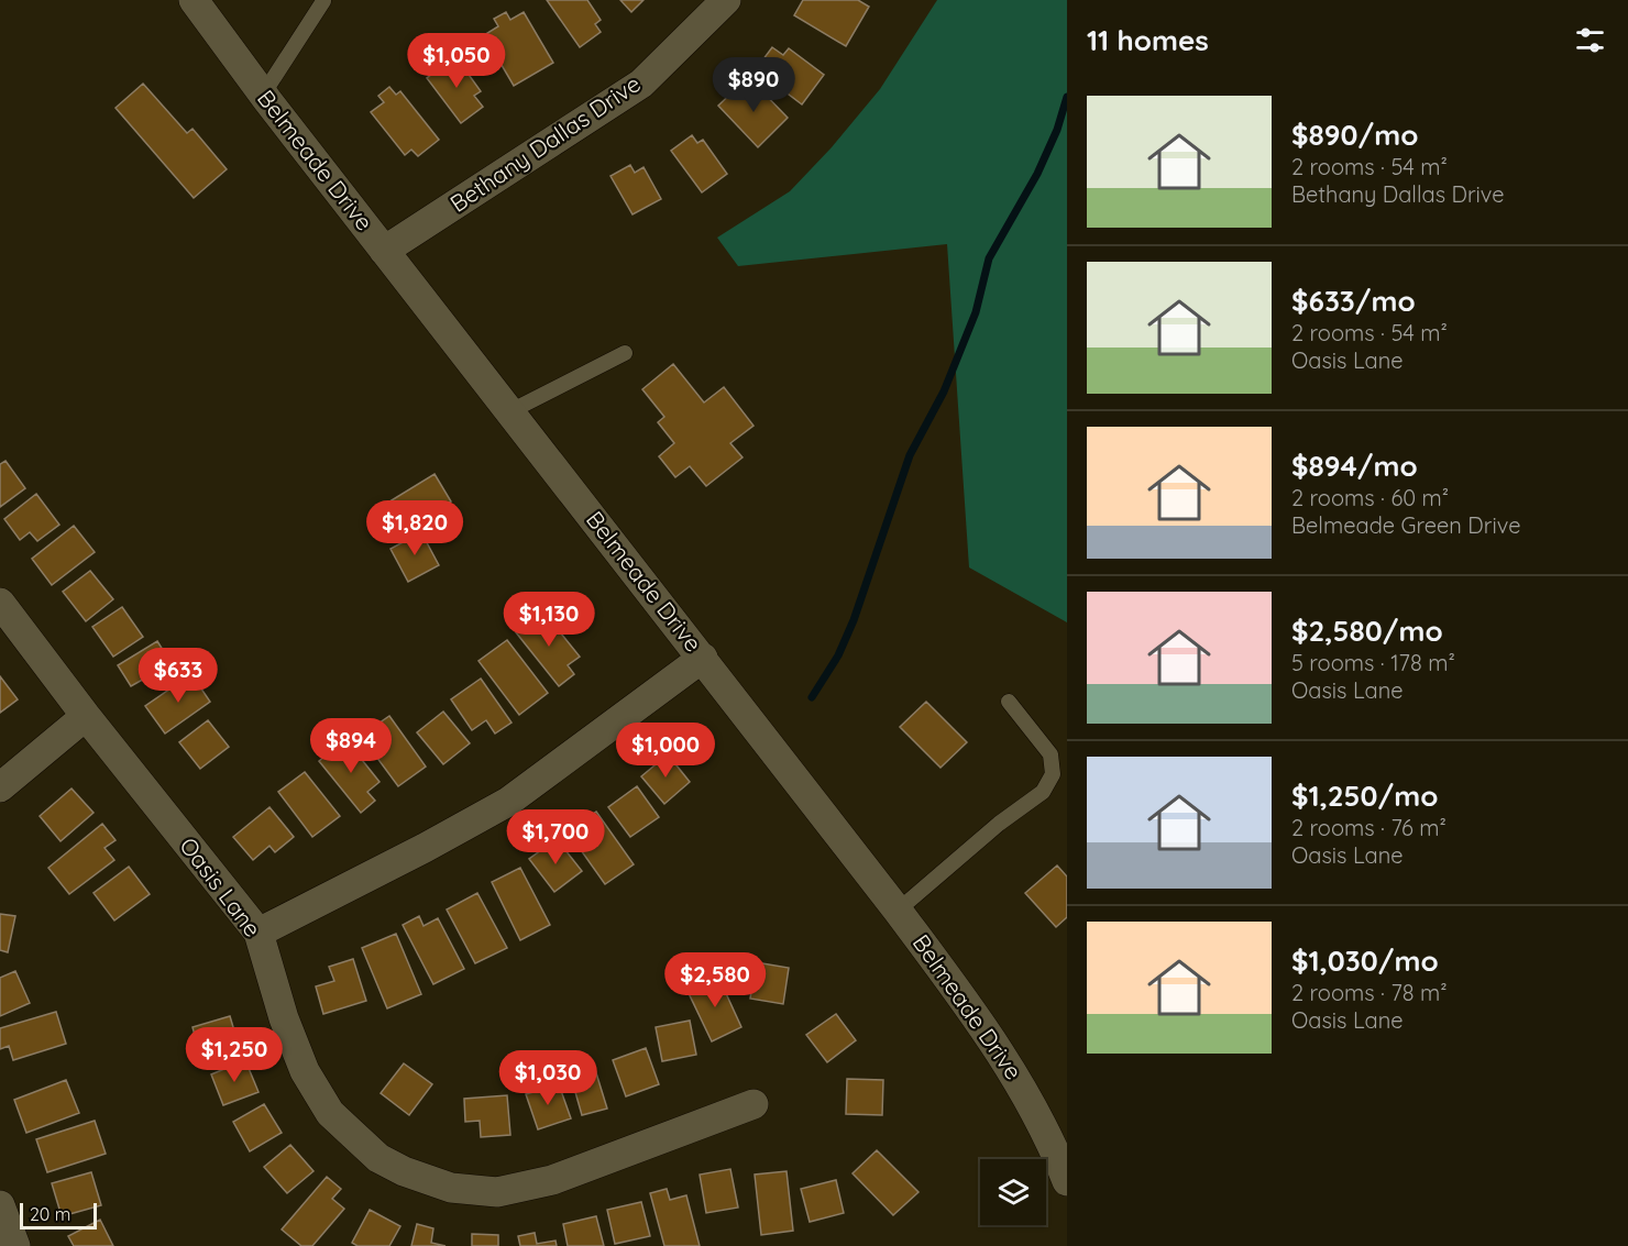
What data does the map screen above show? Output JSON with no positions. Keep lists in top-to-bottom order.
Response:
{
  "streets": {
    "street": ["Bethany Dallas Drive", "Belmeade Drive", "Oasis Lane"]
  },
  "crossings": [
    ["Bethany Dallas Drive", "Belmeade Drive"]
  ],
  "scale_bar": "20 m",
  "page": {
    "heading": "11 homes",
    "price": [
      "$1,050",
      "$890",
      "$1,820",
      "$1,130",
      "$633",
      "$894",
      "$1,000",
      "$1,700",
      "$2,580",
      "$1,250",
      "$1,030"
    ],
    "list": [
      {
        "name": "$890/mo",
        "note": "2 rooms · 54 m² · Bethany Dallas Drive"
      },
      {
        "name": "$633/mo",
        "note": "2 rooms · 54 m² · Oasis Lane"
      },
      {
        "name": "$894/mo",
        "note": "2 rooms · 60 m² · Belmeade Green Drive"
      },
      {
        "name": "$2,580/mo",
        "note": "5 rooms · 178 m² · Oasis Lane"
      },
      {
        "name": "$1,250/mo",
        "note": "2 rooms · 76 m² · Oasis Lane"
      },
      {
        "name": "$1,030/mo",
        "note": "2 rooms · 78 m² · Oasis Lane"
      }
    ],
    "scale": "20 m"
  }
}
